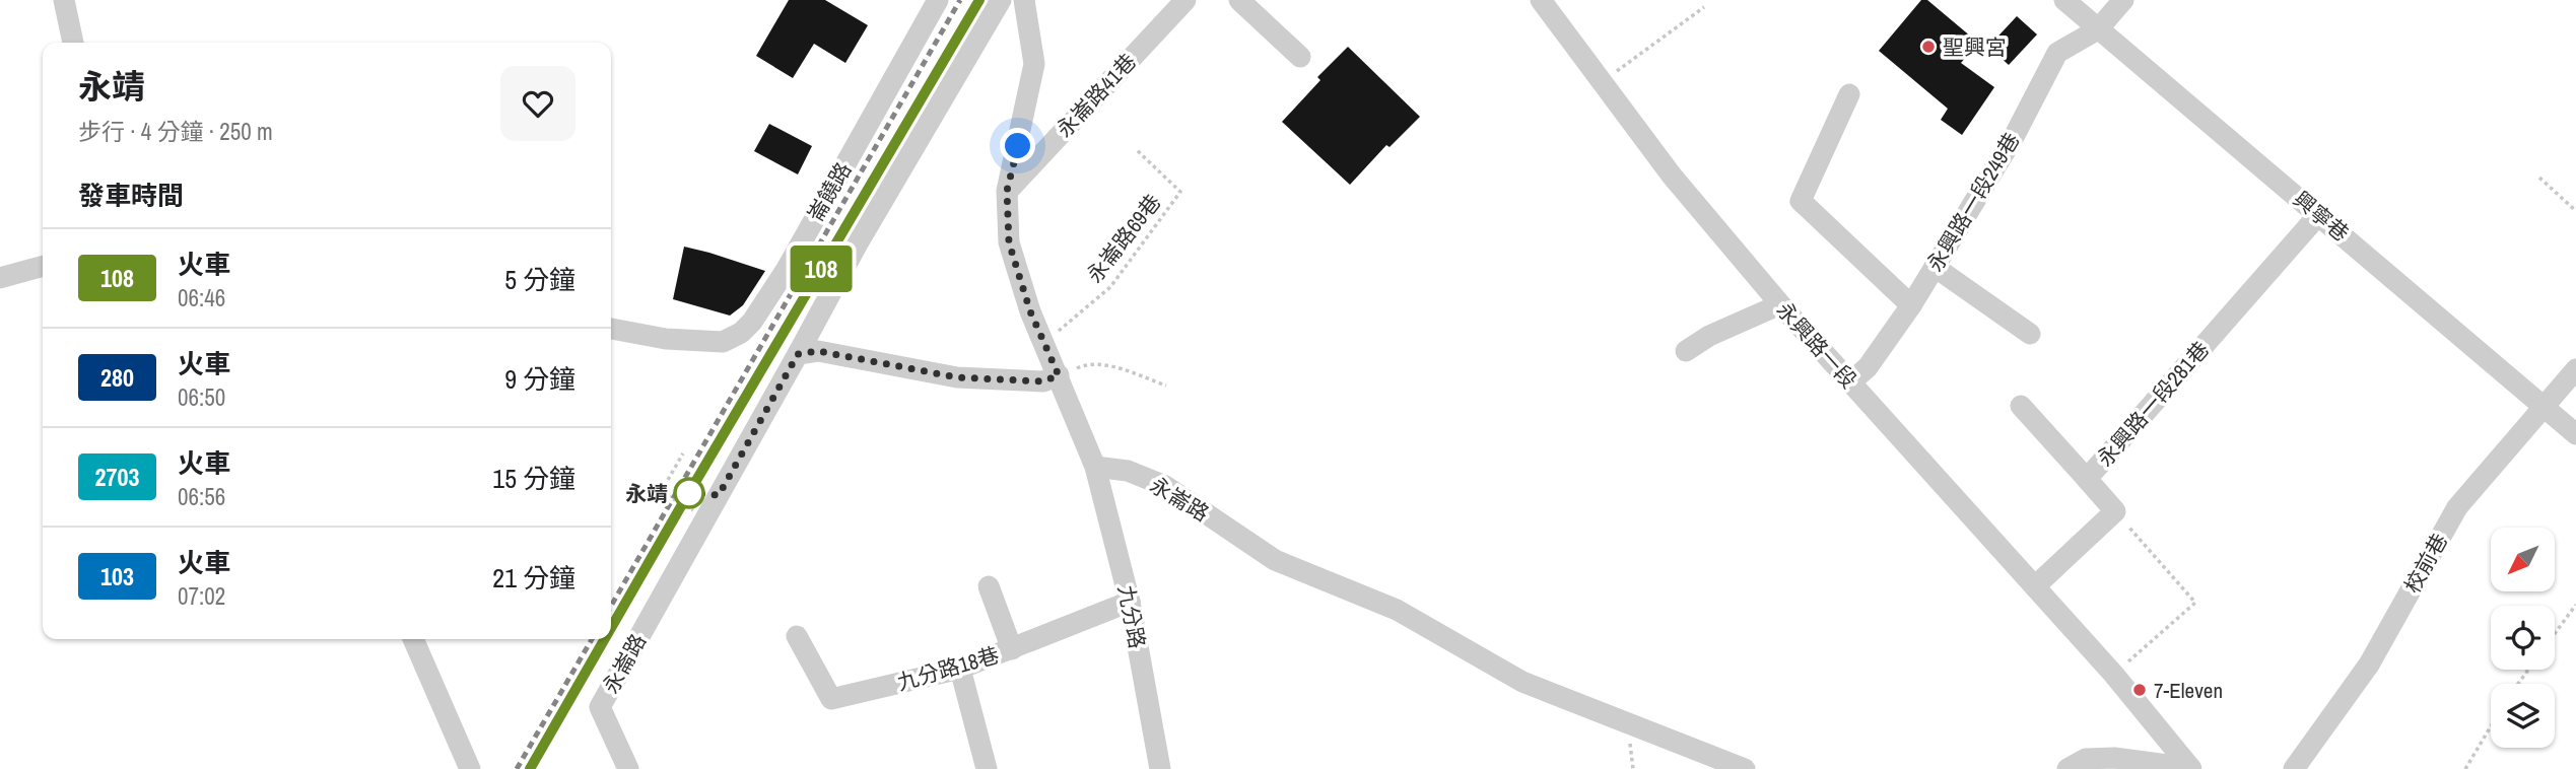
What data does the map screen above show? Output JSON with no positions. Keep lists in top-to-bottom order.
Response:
{
  "streets": {
    "street": [
      "永崙路41巷",
      "崙饒路",
      "永興路一段249巷",
      "興寧巷",
      "永興路一段",
      "永興路一段281巷",
      "永崙路",
      "校前巷",
      "九分路",
      "九分路18巷"
    ],
    "path": ["永崙路69巷"]
  },
  "crossings": [
    ["永興路一段249巷", "興寧巷"],
    ["永興路一段249巷", "永興路一段"],
    ["興寧巷", "永興路一段281巷"],
    ["興寧巷", "校前巷"],
    ["永崙路", "九分路"],
    ["九分路", "九分路18巷"]
  ],
  "places": ["聖興宮", "永靖", "7-Eleven"],
  "north": "bottom left",
  "page": {
    "on_map": "108",
    "heading": [
      ["永靖", "步行 · 4 分鐘 · 250 m"],
      "發車時間"
    ],
    "list": [
      {
        "mark": "108",
        "name": "火車",
        "note": "06:46",
        "value": "5 分鐘"
      },
      {
        "mark": "280",
        "name": "火車",
        "note": "06:50",
        "value": "9 分鐘"
      },
      {
        "mark": "2703",
        "name": "火車",
        "note": "06:56",
        "value": "15 分鐘"
      },
      {
        "mark": "103",
        "name": "火車",
        "note": "07:02",
        "value": "21 分鐘"
      }
    ]
  }
}
